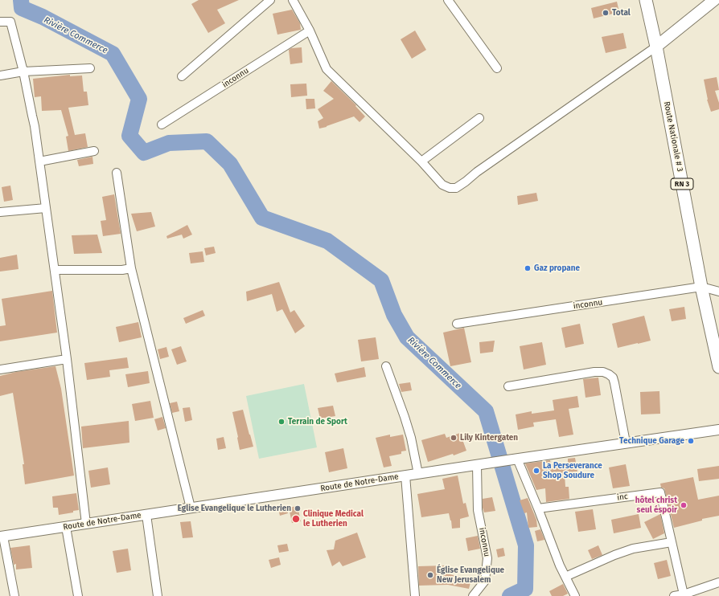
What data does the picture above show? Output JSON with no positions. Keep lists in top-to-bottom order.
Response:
{
  "streets": {
    "main road": ["Route Nationale # 3", "RN 3"],
    "street": ["inconnu", "Route de Notre-Dame", "inc"]
  },
  "crossings": [
    ["inconnu", "Route Nationale # 3"],
    ["inconnu", "Route de Notre-Dame"]
  ],
  "water": ["Rivière Commerce"],
  "places": [
    "Total",
    "Gaz propane",
    "Terrain de Sport",
    "Lily Kintergaten",
    "Technique Garage",
    "La Perseverance Shop Soudure",
    "hôtel christ seul éspoir",
    "Eglise Evangelique le Lutherien",
    "Clinique Medical le Lutherien",
    "Église Evangelique New Jerusalem"
  ]
}
